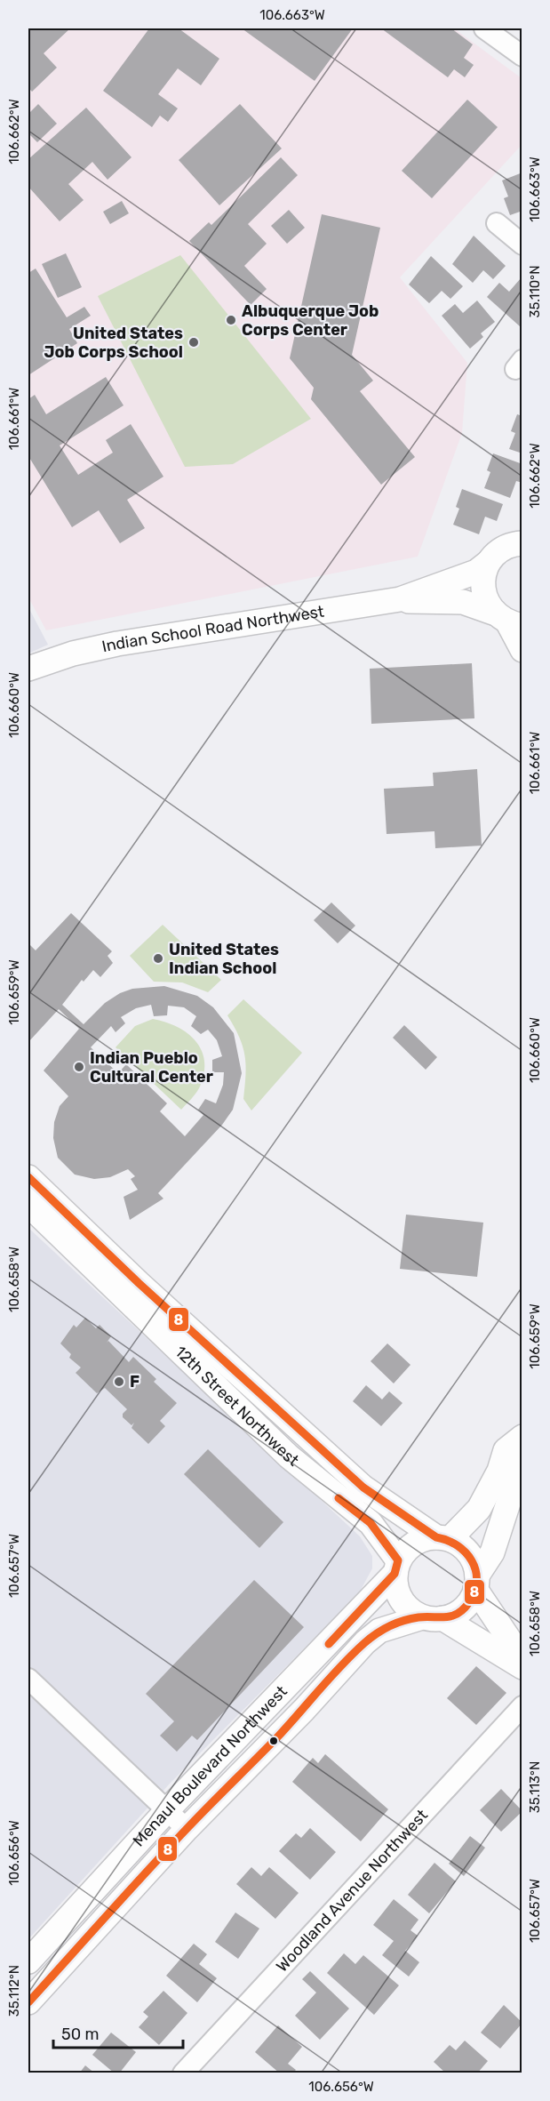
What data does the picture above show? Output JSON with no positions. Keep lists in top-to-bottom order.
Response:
{
  "streets": {
    "main road": ["Indian School Road Northwest", "12th Street Northwest", "Menaul Boulevard Northwest"],
    "street": ["Woodland Avenue Northwest"]
  },
  "crossings": [
    ["12th Street Northwest", "Menaul Boulevard Northwest"]
  ],
  "places": [
    "Albuquerque Job Corps Center",
    "United States Job Corps School",
    "United States Indian School",
    "Indian Pueblo Cultural Center",
    "F"
  ],
  "lines": ["transit line 8"],
  "scale_bar": "50 m",
  "coordinates": [
    "106.663°W",
    "106.662°W",
    "35.110°N",
    "106.661°W",
    "106.660°W",
    "106.659°W",
    "106.658°W",
    "106.657°W",
    "35.113°N",
    "106.656°W",
    "35.112°N"
  ]
}
